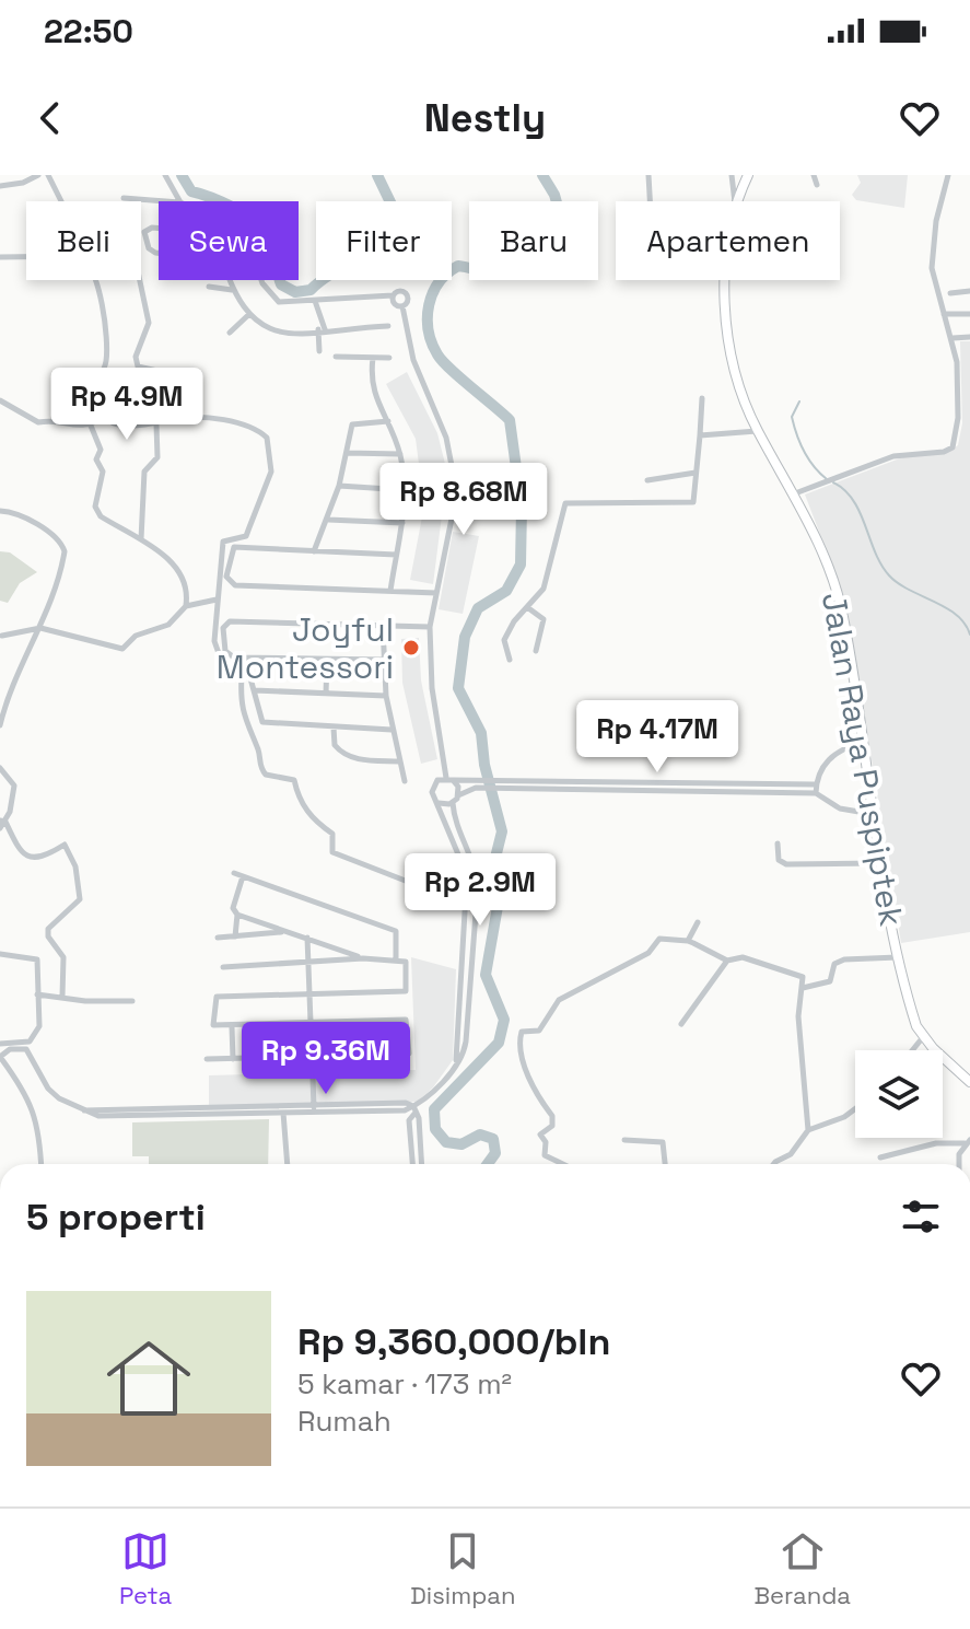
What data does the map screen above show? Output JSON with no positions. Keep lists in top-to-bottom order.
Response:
{
  "streets": {
    "main road": ["Jalan Raya Puspiptek"]
  },
  "places": ["Joyful Montessori"],
  "page": {
    "status": "22:50",
    "header": "Nestly",
    "chip": [
      "Beli",
      "Sewa",
      "Filter",
      "Baru",
      "Apartemen"
    ],
    "price": [
      "Rp 4.9M",
      "Rp 8.68M",
      "Rp 4.17M",
      "Rp 2.9M",
      "Rp 9.36M"
    ],
    "heading": "5 properti",
    "list": [
      {
        "name": "Rp 9,360,000/bln",
        "note": "5 kamar · 173 m² · Rumah"
      }
    ],
    "tabs": ["Peta", "Disimpan", "Beranda"]
  }
}
